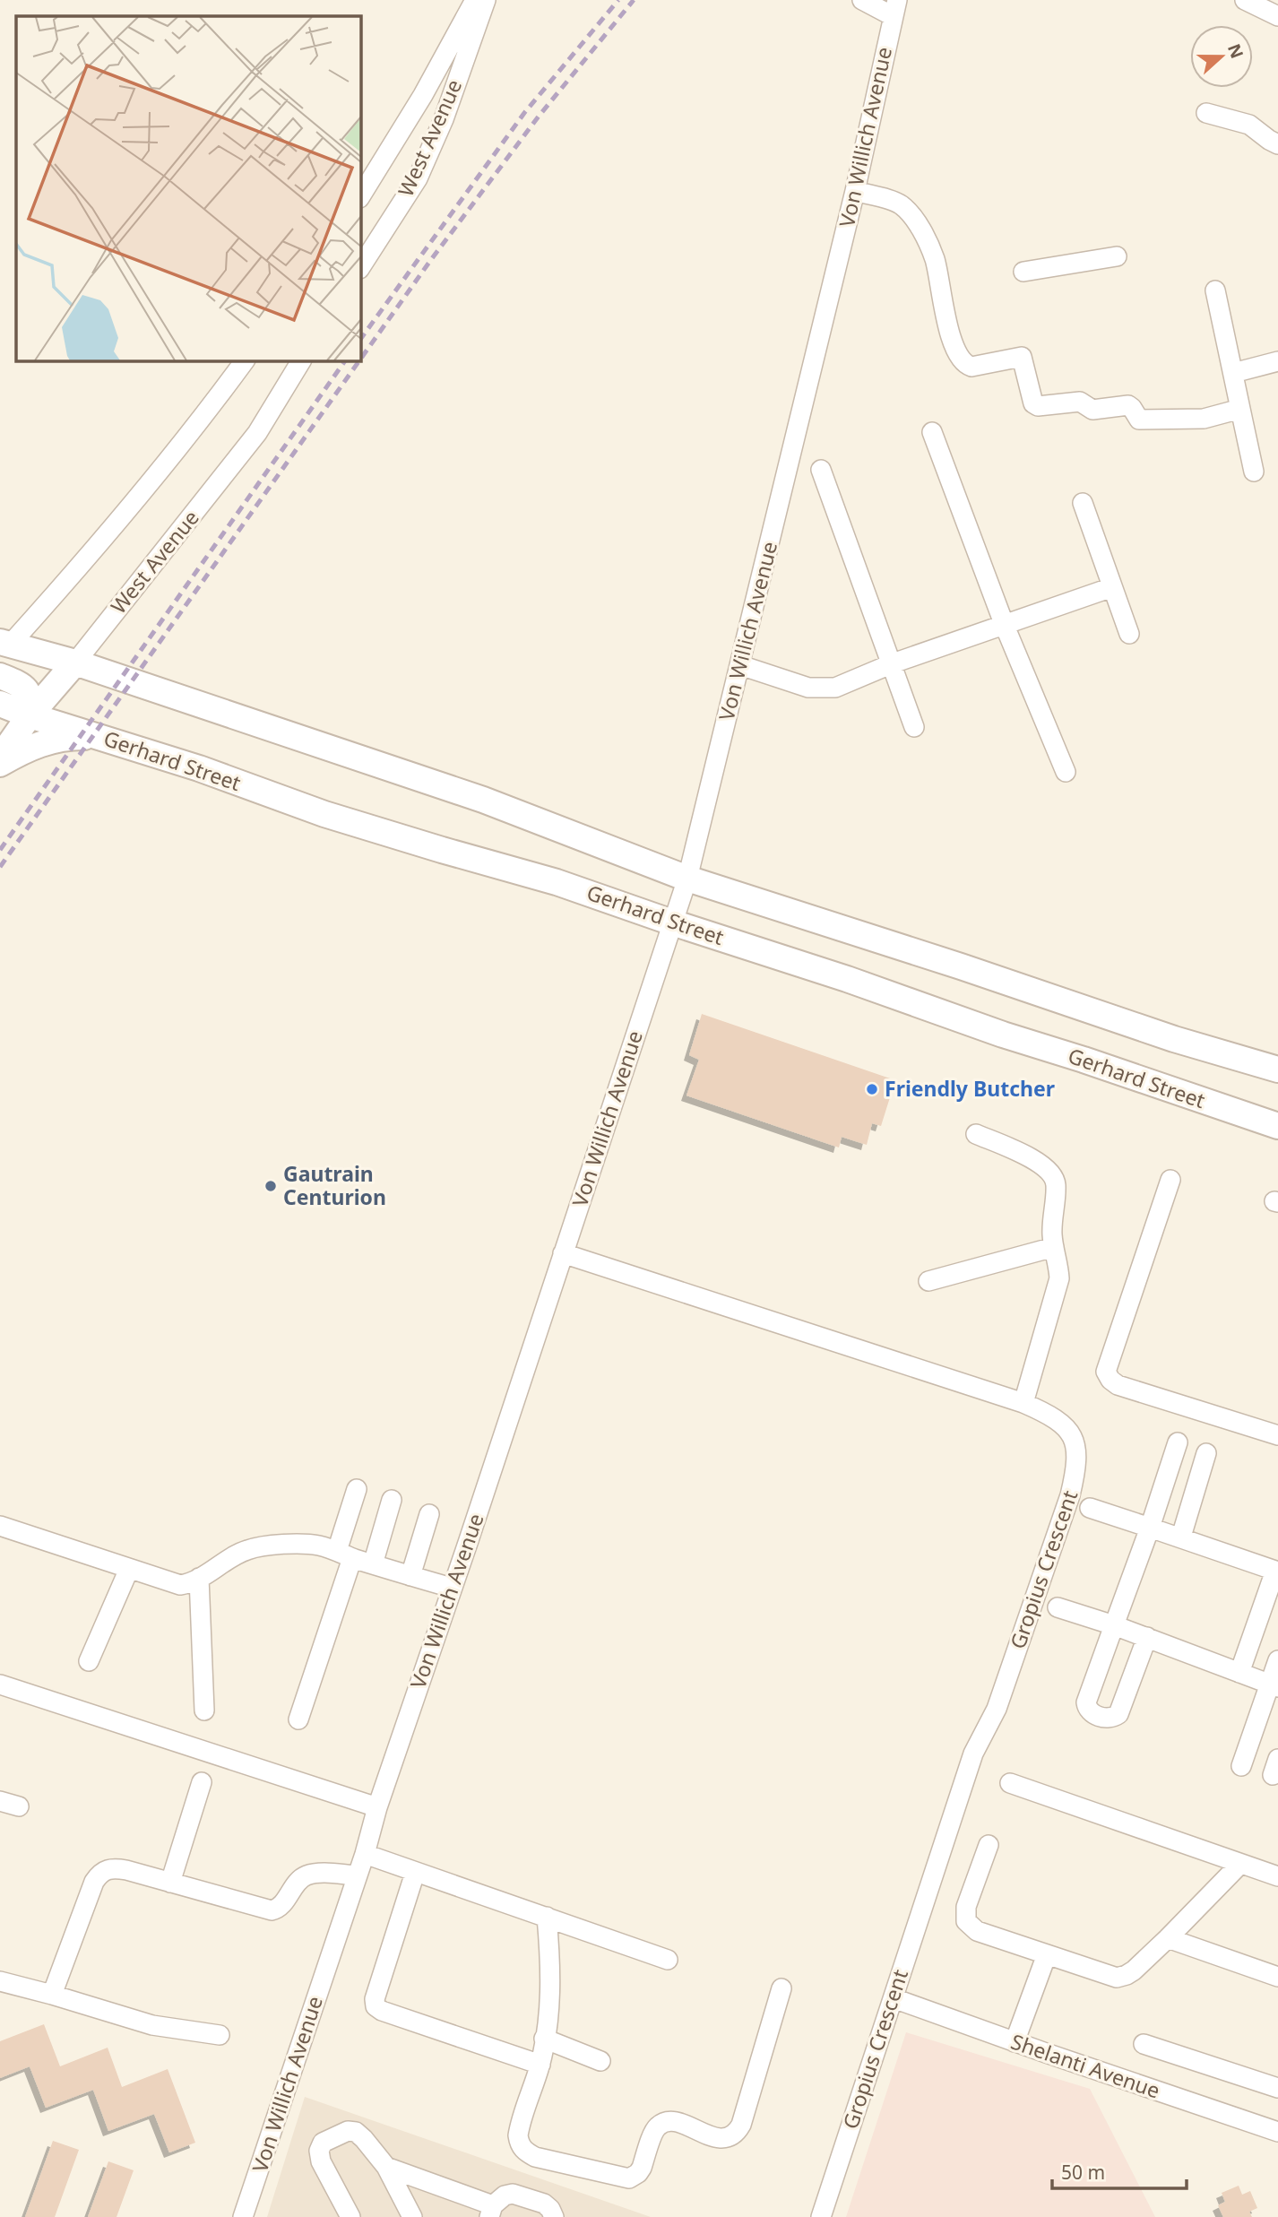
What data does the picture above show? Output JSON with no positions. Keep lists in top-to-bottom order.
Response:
{
  "streets": {
    "street": [
      "Von Willich Avenue",
      "West Avenue",
      "Gerhard Street",
      "Gropius Crescent",
      "Shelanti Avenue"
    ]
  },
  "crossings": [
    ["Von Willich Avenue", "Gerhard Street"],
    ["Von Willich Avenue", "Gropius Crescent"],
    ["West Avenue", "Gerhard Street"],
    ["Gropius Crescent", "Shelanti Avenue"]
  ],
  "places": ["Friendly Butcher", "Gautrain Centurion"],
  "scale_bar": "50 m",
  "north": "right"
}
